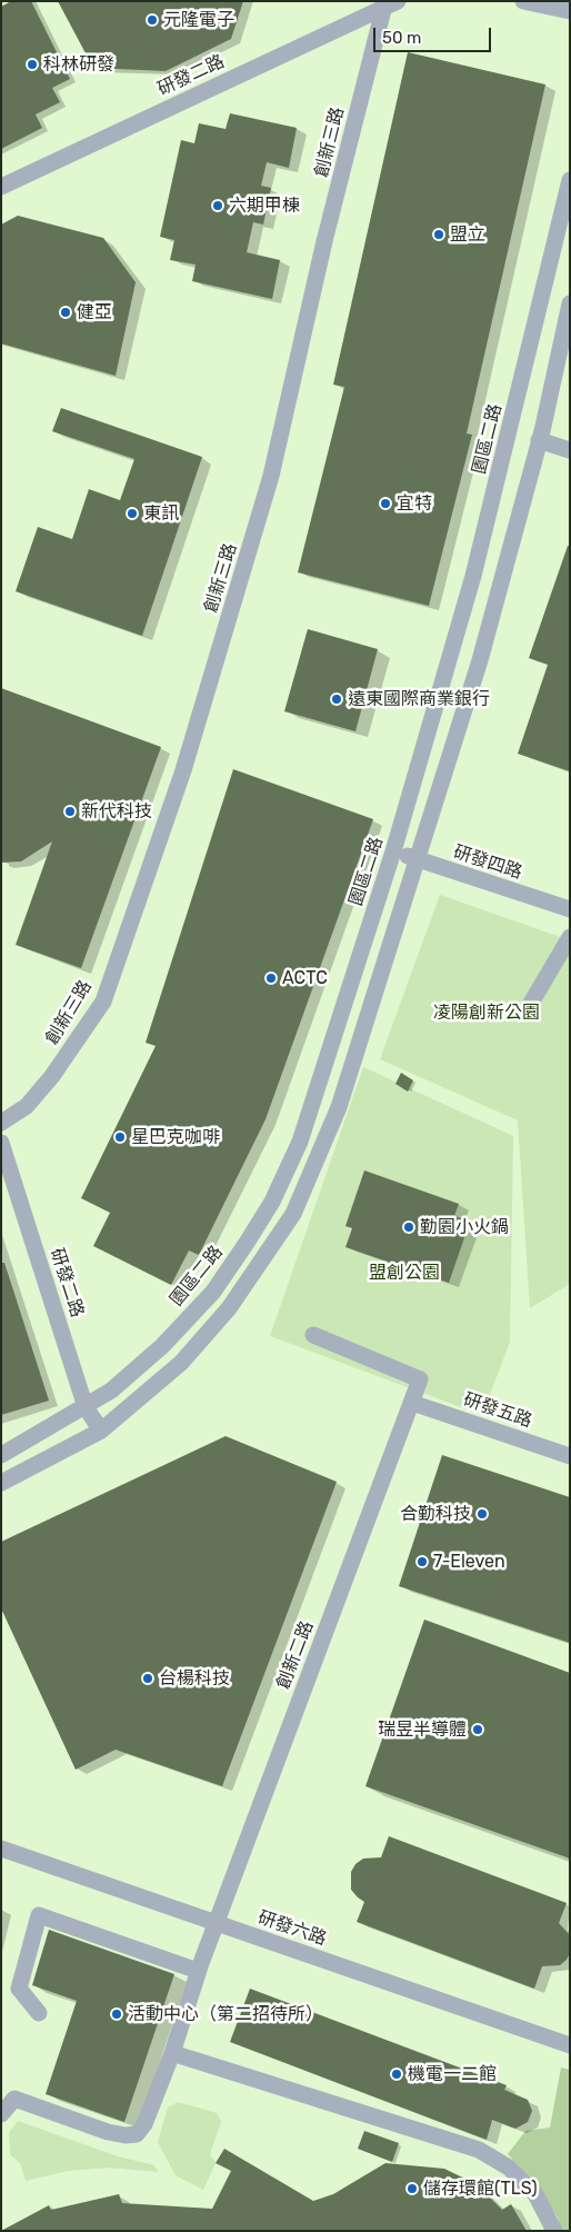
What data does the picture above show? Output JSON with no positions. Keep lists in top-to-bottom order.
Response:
{
  "streets": {
    "street": [
      "研發二路",
      "創新三路",
      "園區二路",
      "研發四路",
      "研發五路",
      "創新二路",
      "研發六路"
    ]
  },
  "crossings": [
    ["研發二路", "創新三路"],
    ["研發二路", "園區二路"],
    ["園區二路", "研發四路"],
    ["研發五路", "創新二路"],
    ["創新二路", "研發六路"]
  ],
  "parks": ["凌陽創新公園", "盟創公園"],
  "places": [
    "元隆電子",
    "科林研發",
    "六期甲棟",
    "盟立",
    "健亞",
    "宜特",
    "東訊",
    "遠東國際商業銀行",
    "新代科技",
    "ACTC",
    "星巴克咖啡",
    "勤園小火鍋",
    "合勤科技",
    "7-Eleven",
    "台楊科技",
    "瑞昱半導體",
    "活動中心（第二招待所）",
    "機電一二館",
    "儲存環館(TLS)"
  ],
  "scale_bar": "50 m"
}
